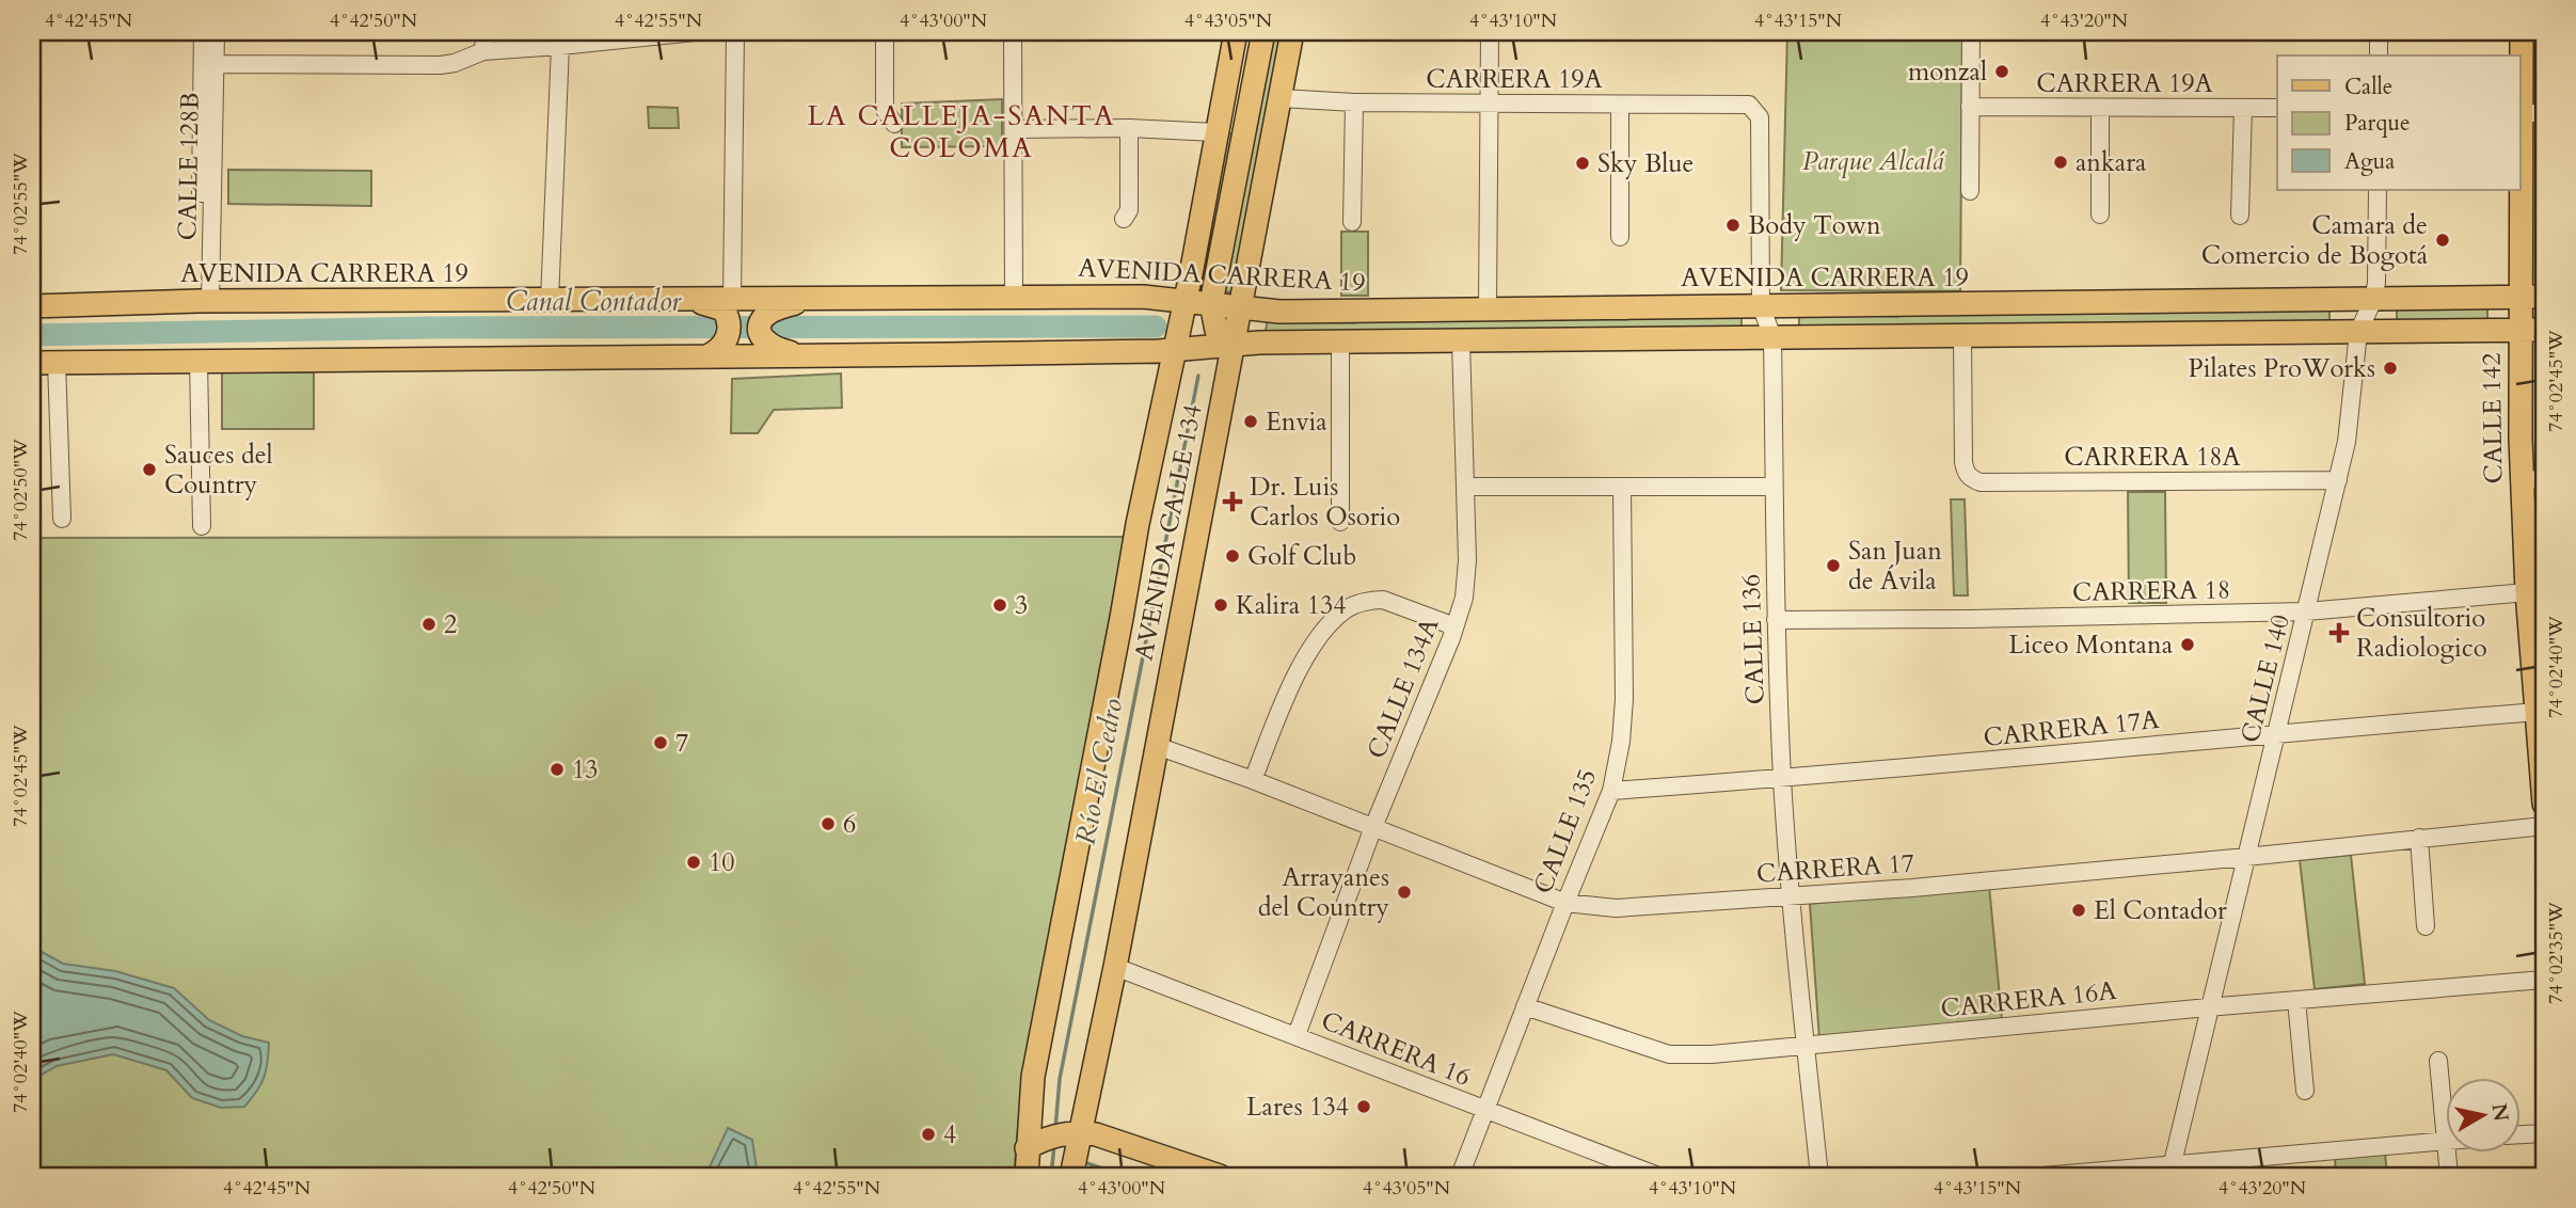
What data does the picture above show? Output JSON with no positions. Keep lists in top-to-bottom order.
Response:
{
  "streets": {
    "main road": ["AVENIDA CARRERA 19", "CALLE 142", "AVENIDA CALLE 134"],
    "street": [
      "CARRERA 19A",
      "CALLE 128B",
      "CARRERA 18A",
      "CARRERA 18",
      "CALLE 136",
      "CALLE 140",
      "CALLE 134A",
      "CARRERA 17A",
      "CALLE 135",
      "CARRERA 17",
      "CARRERA 16A",
      "CARRERA 16"
    ]
  },
  "crossings": [
    ["CARRERA 19A", "AVENIDA CALLE 134"],
    ["CARRERA 19A", "CALLE 136"],
    ["CALLE 128B", "AVENIDA CARRERA 19"],
    ["AVENIDA CARRERA 19", "CALLE 142"],
    ["AVENIDA CARRERA 19", "AVENIDA CALLE 134"],
    ["AVENIDA CARRERA 19", "CALLE 136"],
    ["AVENIDA CARRERA 19", "CALLE 140"],
    ["CALLE 142", "CARRERA 18"],
    ["CALLE 142", "CARRERA 17A"],
    ["CARRERA 18A", "CALLE 140"],
    ["AVENIDA CALLE 134", "CARRERA 17"],
    ["AVENIDA CALLE 134", "CARRERA 16"],
    ["CARRERA 18", "CALLE 136"],
    ["CARRERA 18", "CALLE 140"],
    ["CALLE 136", "CARRERA 17A"],
    ["CALLE 136", "CARRERA 17"],
    ["CALLE 136", "CARRERA 16A"],
    ["CALLE 140", "CARRERA 17A"],
    ["CALLE 140", "CARRERA 17"],
    ["CALLE 140", "CARRERA 16A"],
    ["CALLE 134A", "CARRERA 17"],
    ["CALLE 134A", "CARRERA 16"],
    ["CARRERA 17A", "CALLE 135"],
    ["CALLE 135", "CARRERA 17"],
    ["CALLE 135", "CARRERA 16A"],
    ["CALLE 135", "CARRERA 16"]
  ],
  "districts": ["LA CALLEJA-SANTA COLOMA"],
  "water": ["Canal Contador", "Río El Cedro"],
  "parks": ["Parque Alcalá"],
  "places": {
    "other": [
      "monzal",
      "ankara",
      "Sky Blue",
      "Body Town",
      "Camara de Comercio de Bogotá",
      "Pilates ProWorks",
      "Envia",
      "Sauces del Country",
      "Golf Club",
      "San Juan de Ávila",
      "3",
      "Kalira 134",
      "2",
      "Liceo Montana",
      "7",
      "13",
      "6",
      "10",
      "Arrayanes del Country",
      "El Contador",
      "Lares 134",
      "4"
    ],
    "health": ["Dr. Luis Carlos Osorio", "Consultorio Radiologico"]
  },
  "legend": ["Calle", "Parque", "Agua"],
  "north": "right",
  "coordinates": [
    "4°42'45\"N",
    "4°42'50\"N",
    "4°42'55\"N",
    "4°43'00\"N",
    "4°43'05\"N",
    "4°43'10\"N",
    "4°43'15\"N",
    "4°43'20\"N",
    "74°02'55\"W",
    "74°02'45\"W",
    "74°02'50\"W",
    "74°02'40\"W",
    "74°02'35\"W"
  ]
}
